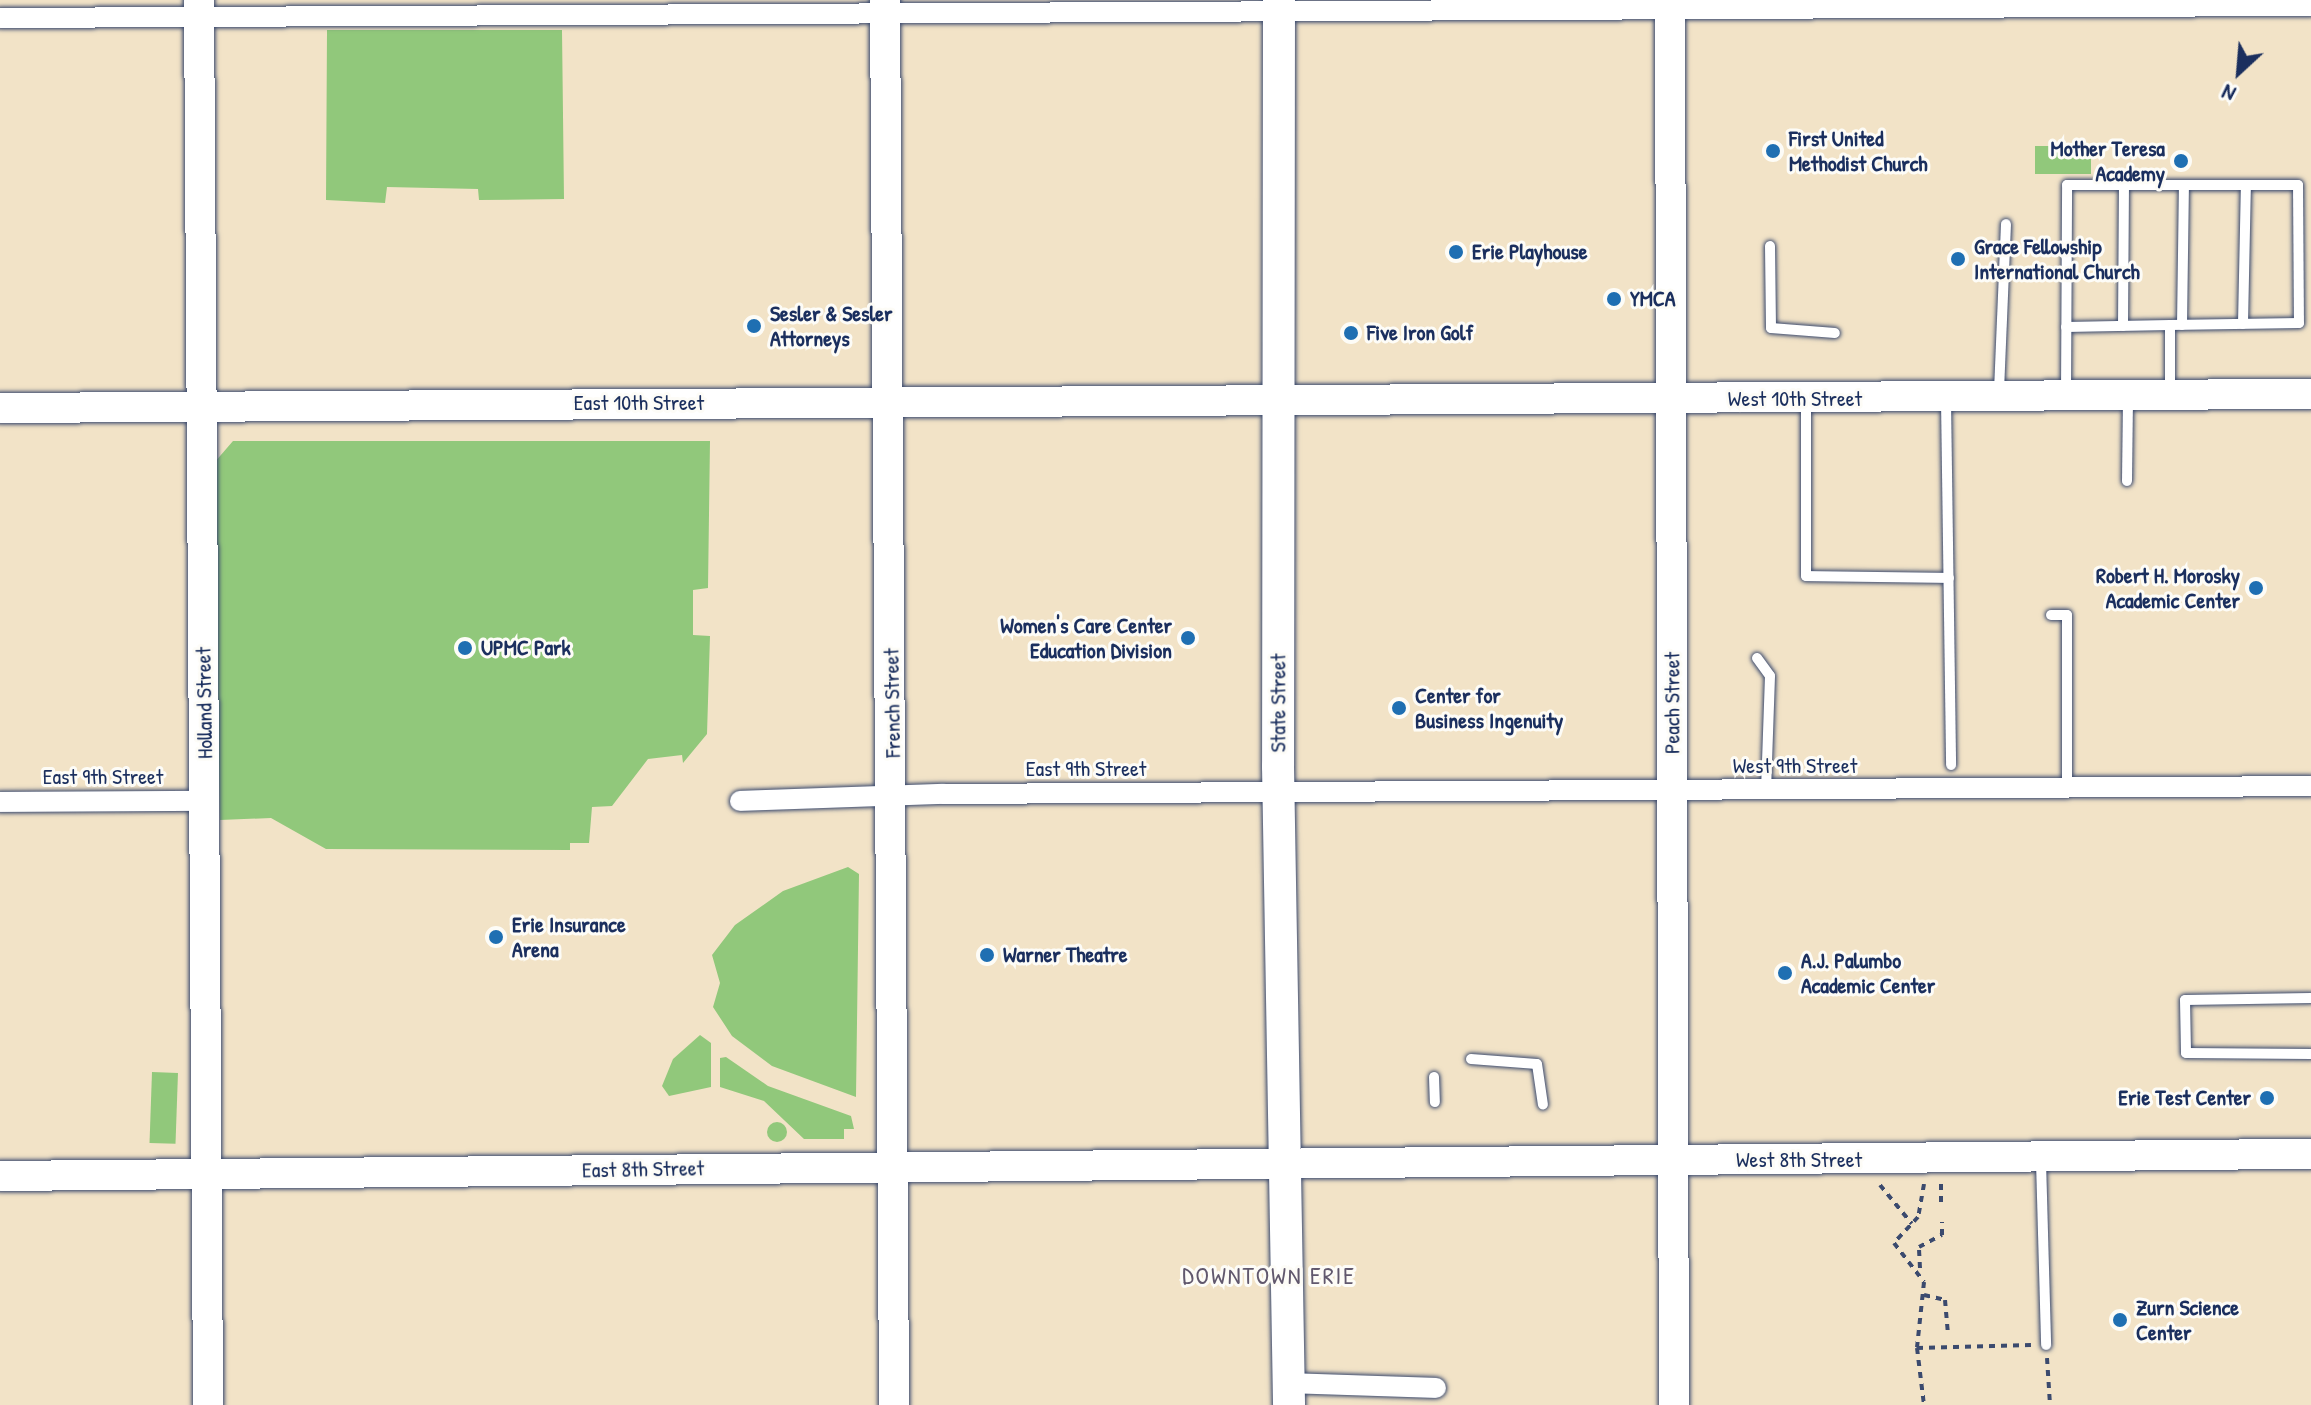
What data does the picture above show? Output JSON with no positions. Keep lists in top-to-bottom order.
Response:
{
  "streets": {
    "main road": ["State Street"],
    "street": [
      "West 10th Street",
      "East 10th Street",
      "Holland Street",
      "French Street",
      "Peach Street",
      "West 9th Street",
      "East 9th Street",
      "West 8th Street",
      "East 8th Street"
    ]
  },
  "crossings": [
    ["West 10th Street", "East 10th Street"],
    ["West 10th Street", "State Street"],
    ["West 10th Street", "Peach Street"],
    ["East 10th Street", "Holland Street"],
    ["East 10th Street", "French Street"],
    ["East 10th Street", "State Street"],
    ["Holland Street", "East 9th Street"],
    ["Holland Street", "East 8th Street"],
    ["French Street", "East 9th Street"],
    ["French Street", "East 8th Street"],
    ["State Street", "West 9th Street"],
    ["State Street", "East 9th Street"],
    ["State Street", "West 8th Street"],
    ["State Street", "East 8th Street"],
    ["Peach Street", "West 9th Street"],
    ["Peach Street", "West 8th Street"],
    ["West 9th Street", "East 9th Street"],
    ["West 8th Street", "East 8th Street"]
  ],
  "districts": ["DOWNTOWN ERIE"],
  "places": [
    "First United Methodist Church",
    "Mother Teresa Academy",
    "Erie Playhouse",
    "Grace Fellowship International Church",
    "YMCA",
    "Sesler & Sesler Attorneys",
    "Five Iron Golf",
    "Robert H. Morosky Academic Center",
    "Women's Care Center Education Division",
    "UPMC Park",
    "Center for Business Ingenuity",
    "Erie Insurance Arena",
    "Warner Theatre",
    "A.J. Palumbo Academic Center",
    "Erie Test Center",
    "Zurn Science Center"
  ],
  "north": "bottom left"
}
